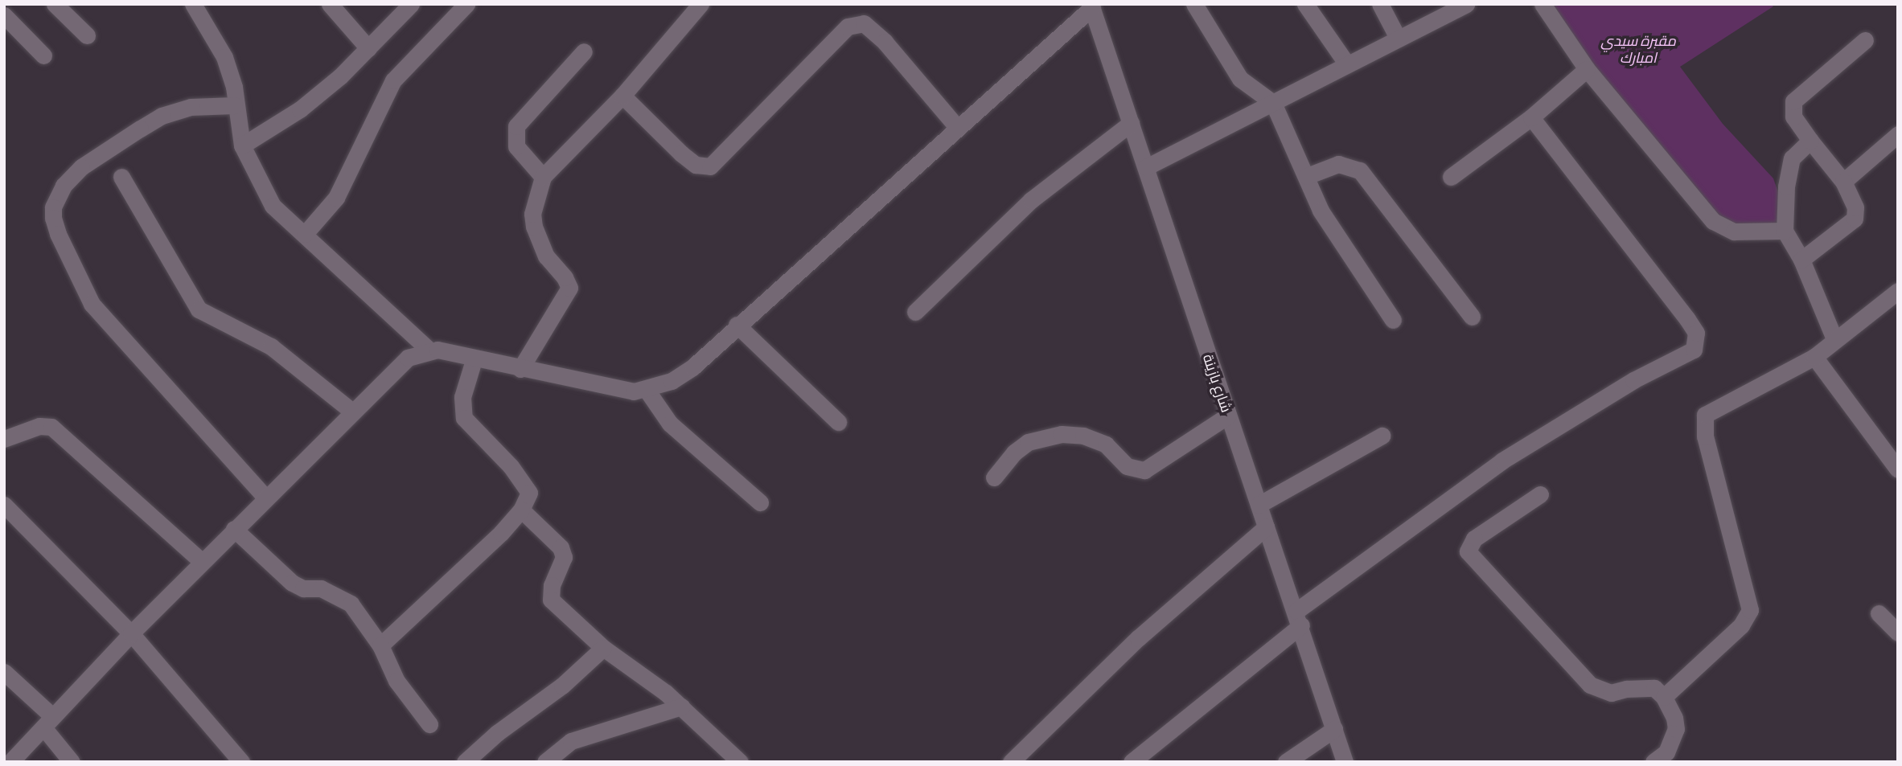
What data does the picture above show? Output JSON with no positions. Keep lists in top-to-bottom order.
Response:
{
  "streets": {
    "street": ["شارع بازينة"]
  },
  "parks": ["مقبرة سيدي امبارك"]
}
